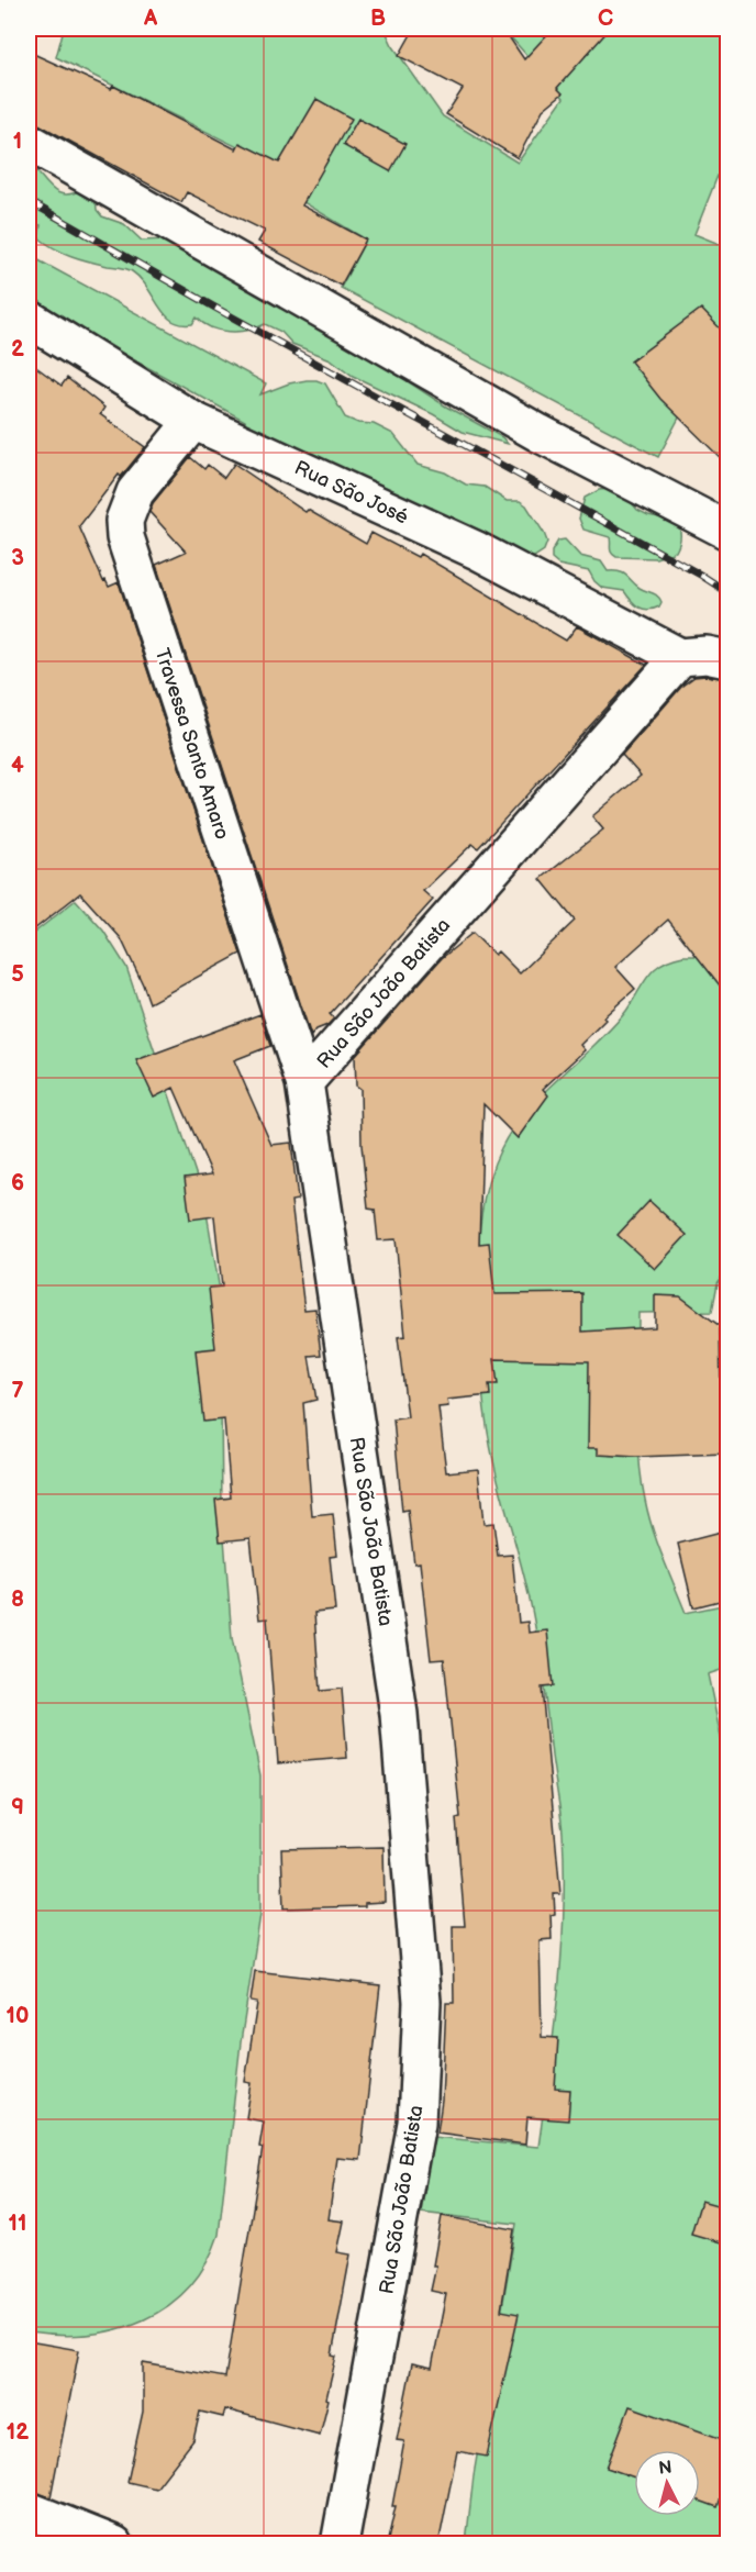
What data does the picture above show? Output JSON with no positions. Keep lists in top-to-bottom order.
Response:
{
  "streets": {
    "street": ["Rua São José", "Travessa Santo Amaro", "Rua São João Batista"]
  },
  "crossings": [
    ["Rua São José", "Travessa Santo Amaro"],
    ["Rua São José", "Rua São João Batista"],
    ["Travessa Santo Amaro", "Rua São João Batista"]
  ],
  "north": "top",
  "grid": {
    "columns": ["A", "B", "C"],
    "rows": [
      "1",
      "2",
      "3",
      "4",
      "5",
      "6",
      "7",
      "8",
      "9",
      "10",
      "11",
      "12"
    ]
  }
}
